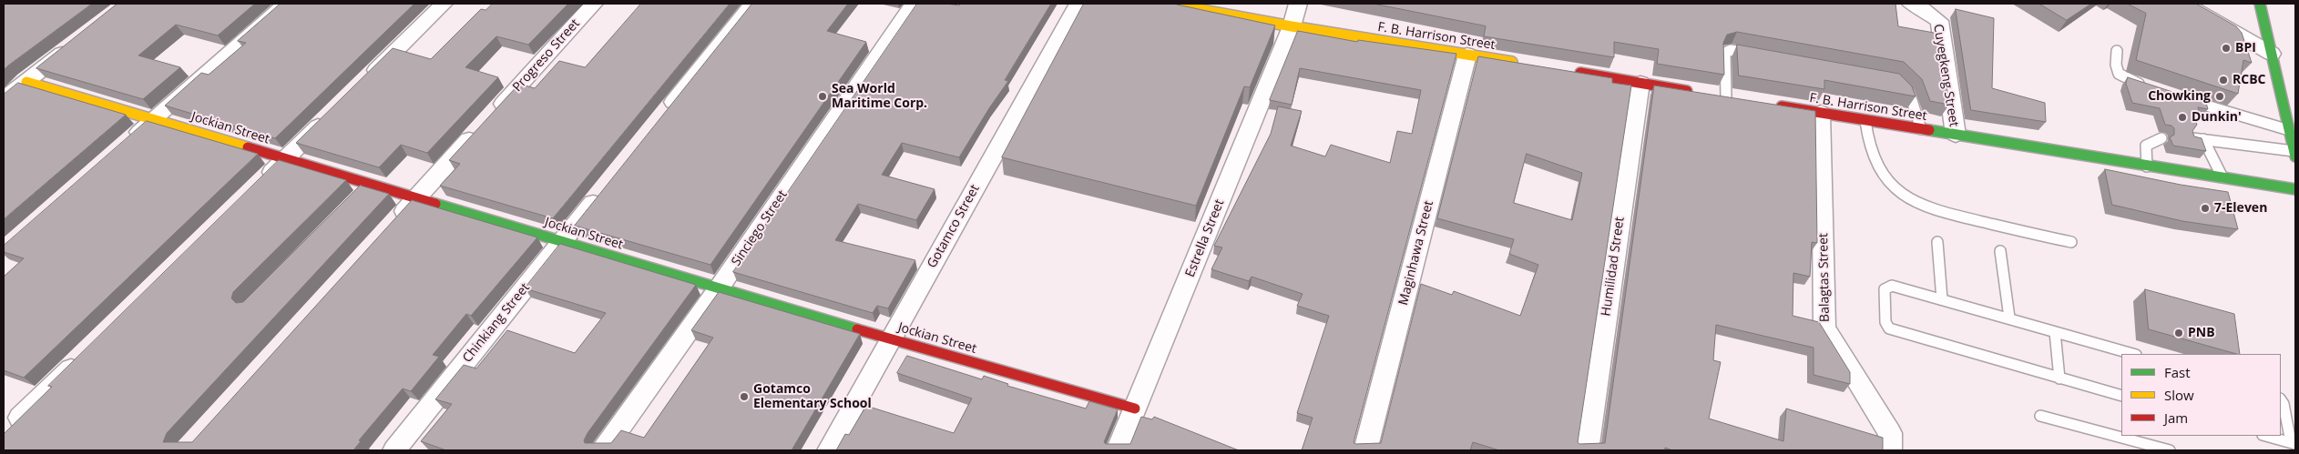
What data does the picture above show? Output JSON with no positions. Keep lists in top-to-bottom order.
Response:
{
  "streets": {
    "main road": ["F. B. Harrison Street", "Jockian Street"],
    "street": [
      "Progreso Street",
      "Cuyegkeng Street",
      "Gotamco Street",
      "Sinciego Street",
      "Estrella Street",
      "Maginhawa Street",
      "Humilidad Street",
      "Balagtas Street",
      "Chinkiang Street"
    ]
  },
  "crossings": [
    ["F. B. Harrison Street", "Cuyegkeng Street"],
    ["F. B. Harrison Street", "Estrella Street"],
    ["F. B. Harrison Street", "Maginhawa Street"],
    ["F. B. Harrison Street", "Balagtas Street"],
    ["Progreso Street", "Jockian Street"],
    ["Jockian Street", "Gotamco Street"],
    ["Jockian Street", "Sinciego Street"],
    ["Jockian Street", "Estrella Street"],
    ["Jockian Street", "Chinkiang Street"]
  ],
  "places": [
    "BPI",
    "RCBC",
    "Sea World Maritime Corp.",
    "Chowking",
    "Dunkin'",
    "7-Eleven",
    "PNB",
    "Gotamco Elementary School"
  ],
  "legend": ["Fast", "Slow", "Jam"]
}
